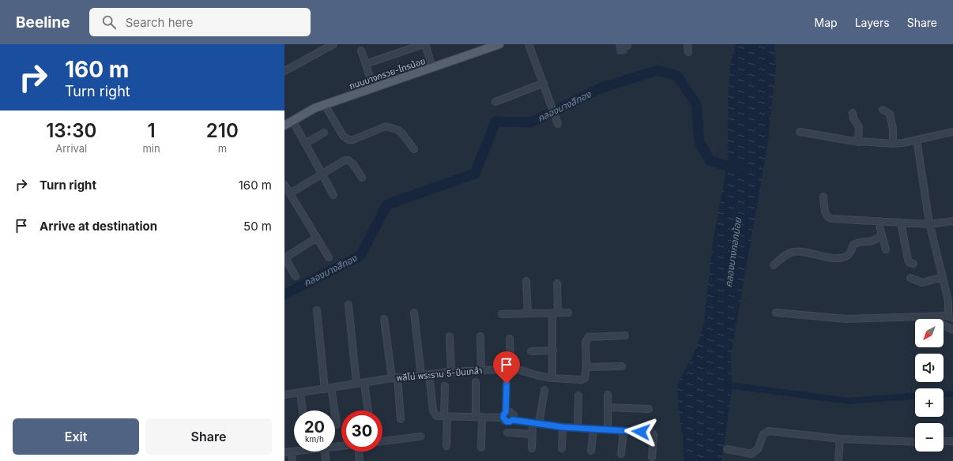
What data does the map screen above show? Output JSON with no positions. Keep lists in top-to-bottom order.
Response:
{
  "streets": {
    "main road": ["ถนนบางกรวย-ไทรน้อย"],
    "street": ["พลีโน่ พระราม 5-ปิ่นเกล้า"]
  },
  "water": ["คลองบางสีทอง", "คลองบางกอกน้อย"],
  "north": "bottom left",
  "page": {
    "header": "Beeline",
    "search": "Search here",
    "nav": ["Map", "Layers", "Share"],
    "turn": ["160 m", "Turn right"],
    "eta": [
      "13:30",
      "Arrival",
      "1",
      "min",
      "210",
      "m"
    ],
    "list": [
      {
        "name": "Turn right",
        "value": "160 m"
      },
      {
        "name": "Arrive at destination",
        "value": "50 m"
      }
    ],
    "map_buttons": ["+", "−"],
    "speed": "20 km/h",
    "limit": "30",
    "buttons": ["Exit", "Share"]
  }
}
